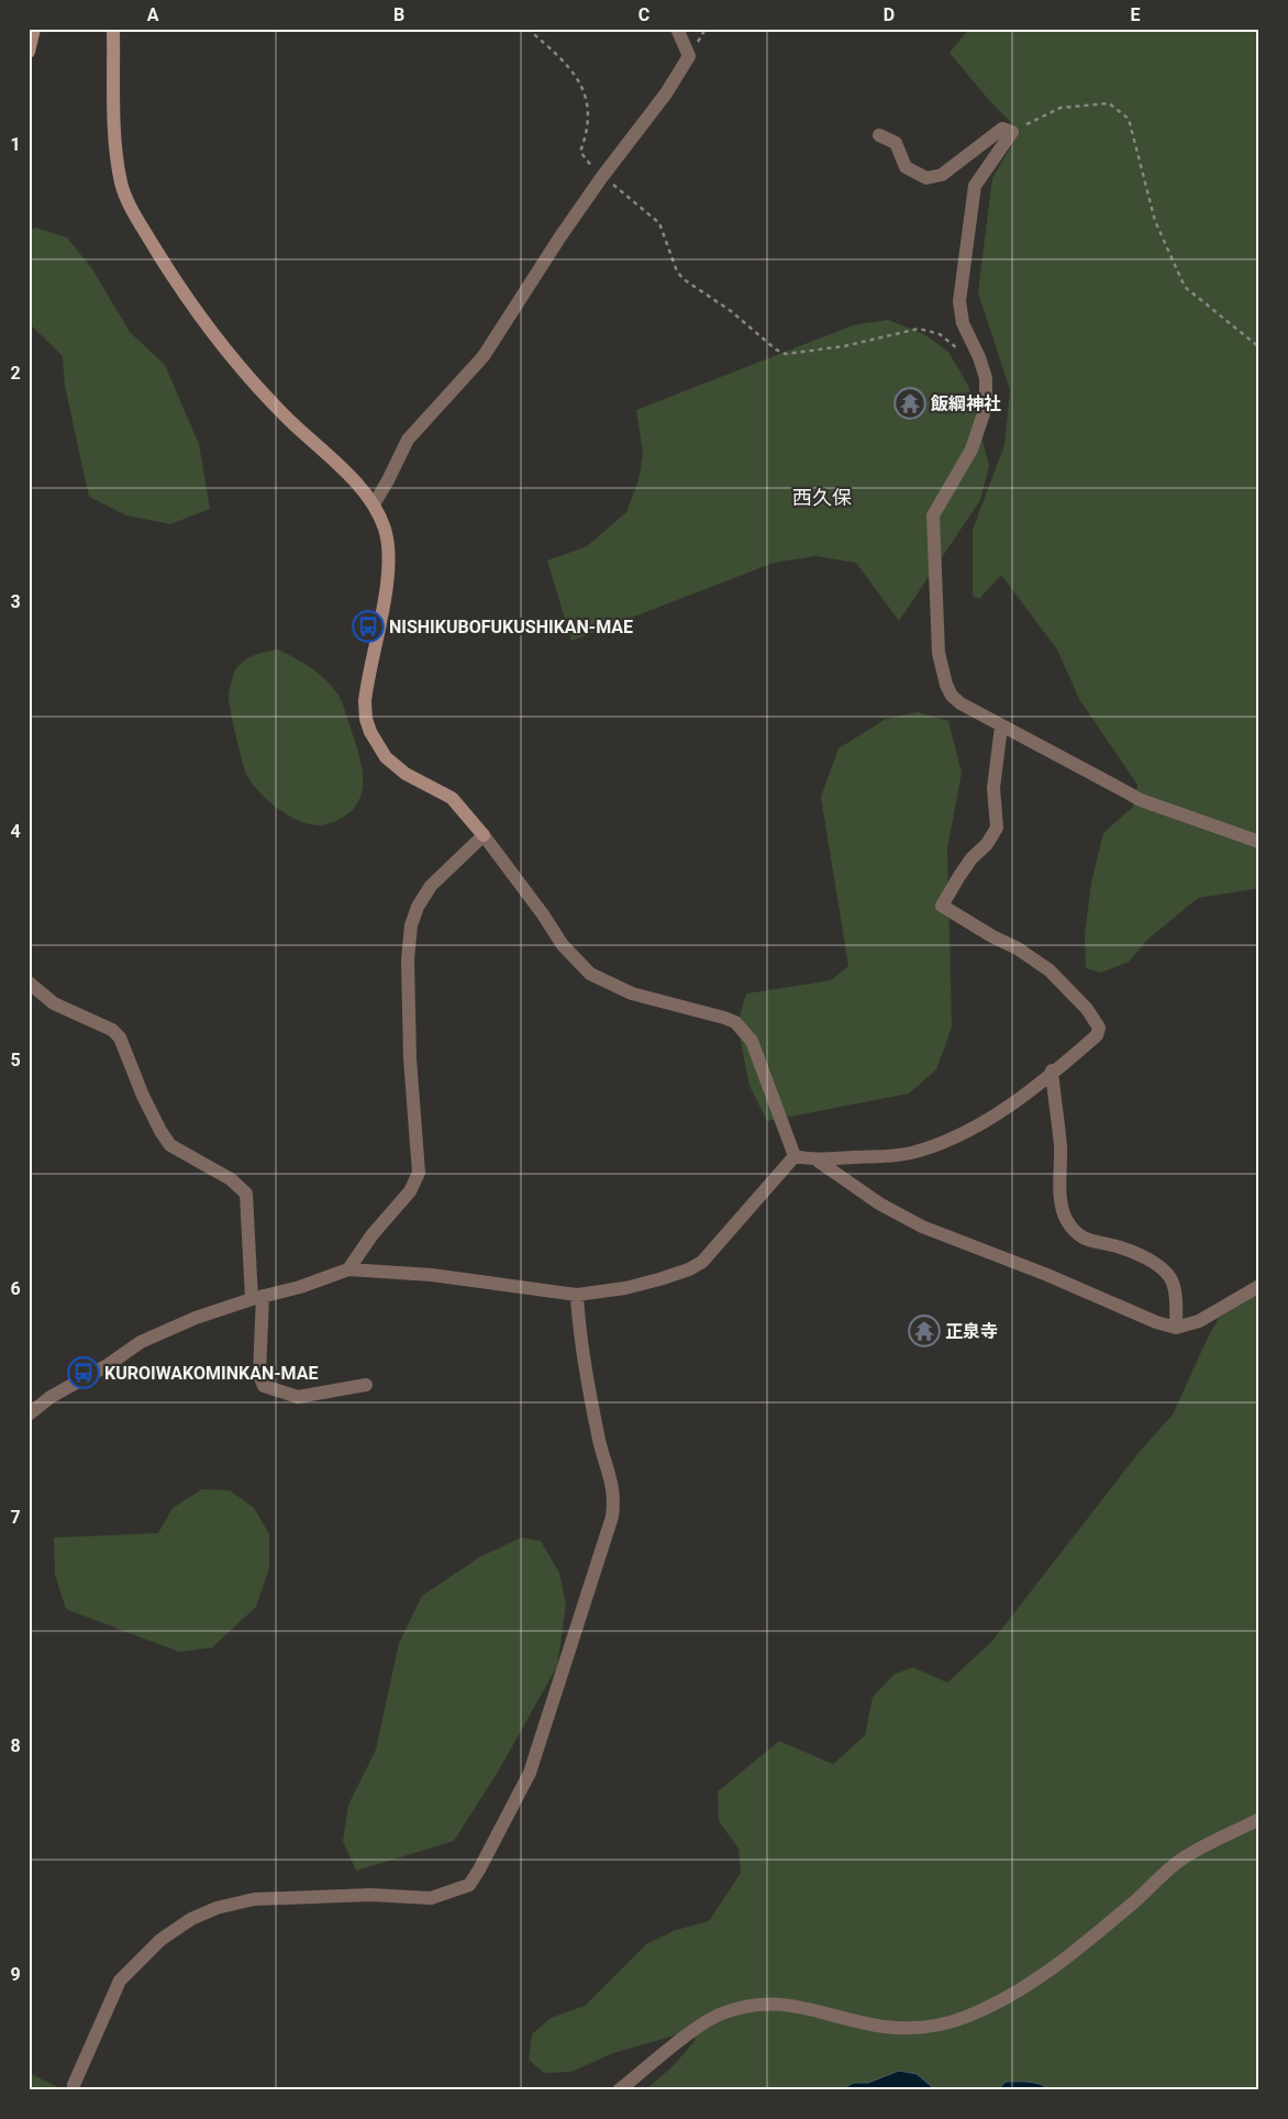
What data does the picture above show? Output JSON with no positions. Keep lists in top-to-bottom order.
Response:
{
  "districts": ["西久保"],
  "places": {
    "temple": ["飯綱神社", "正泉寺"],
    "bus stop": ["NISHIKUBOFUKUSHIKAN-MAE", "KUROIWAKOMINKAN-MAE"]
  },
  "grid": {
    "columns": [
      "A",
      "B",
      "C",
      "D",
      "E"
    ],
    "rows": [
      "1",
      "2",
      "3",
      "4",
      "5",
      "6",
      "7",
      "8",
      "9"
    ]
  }
}
